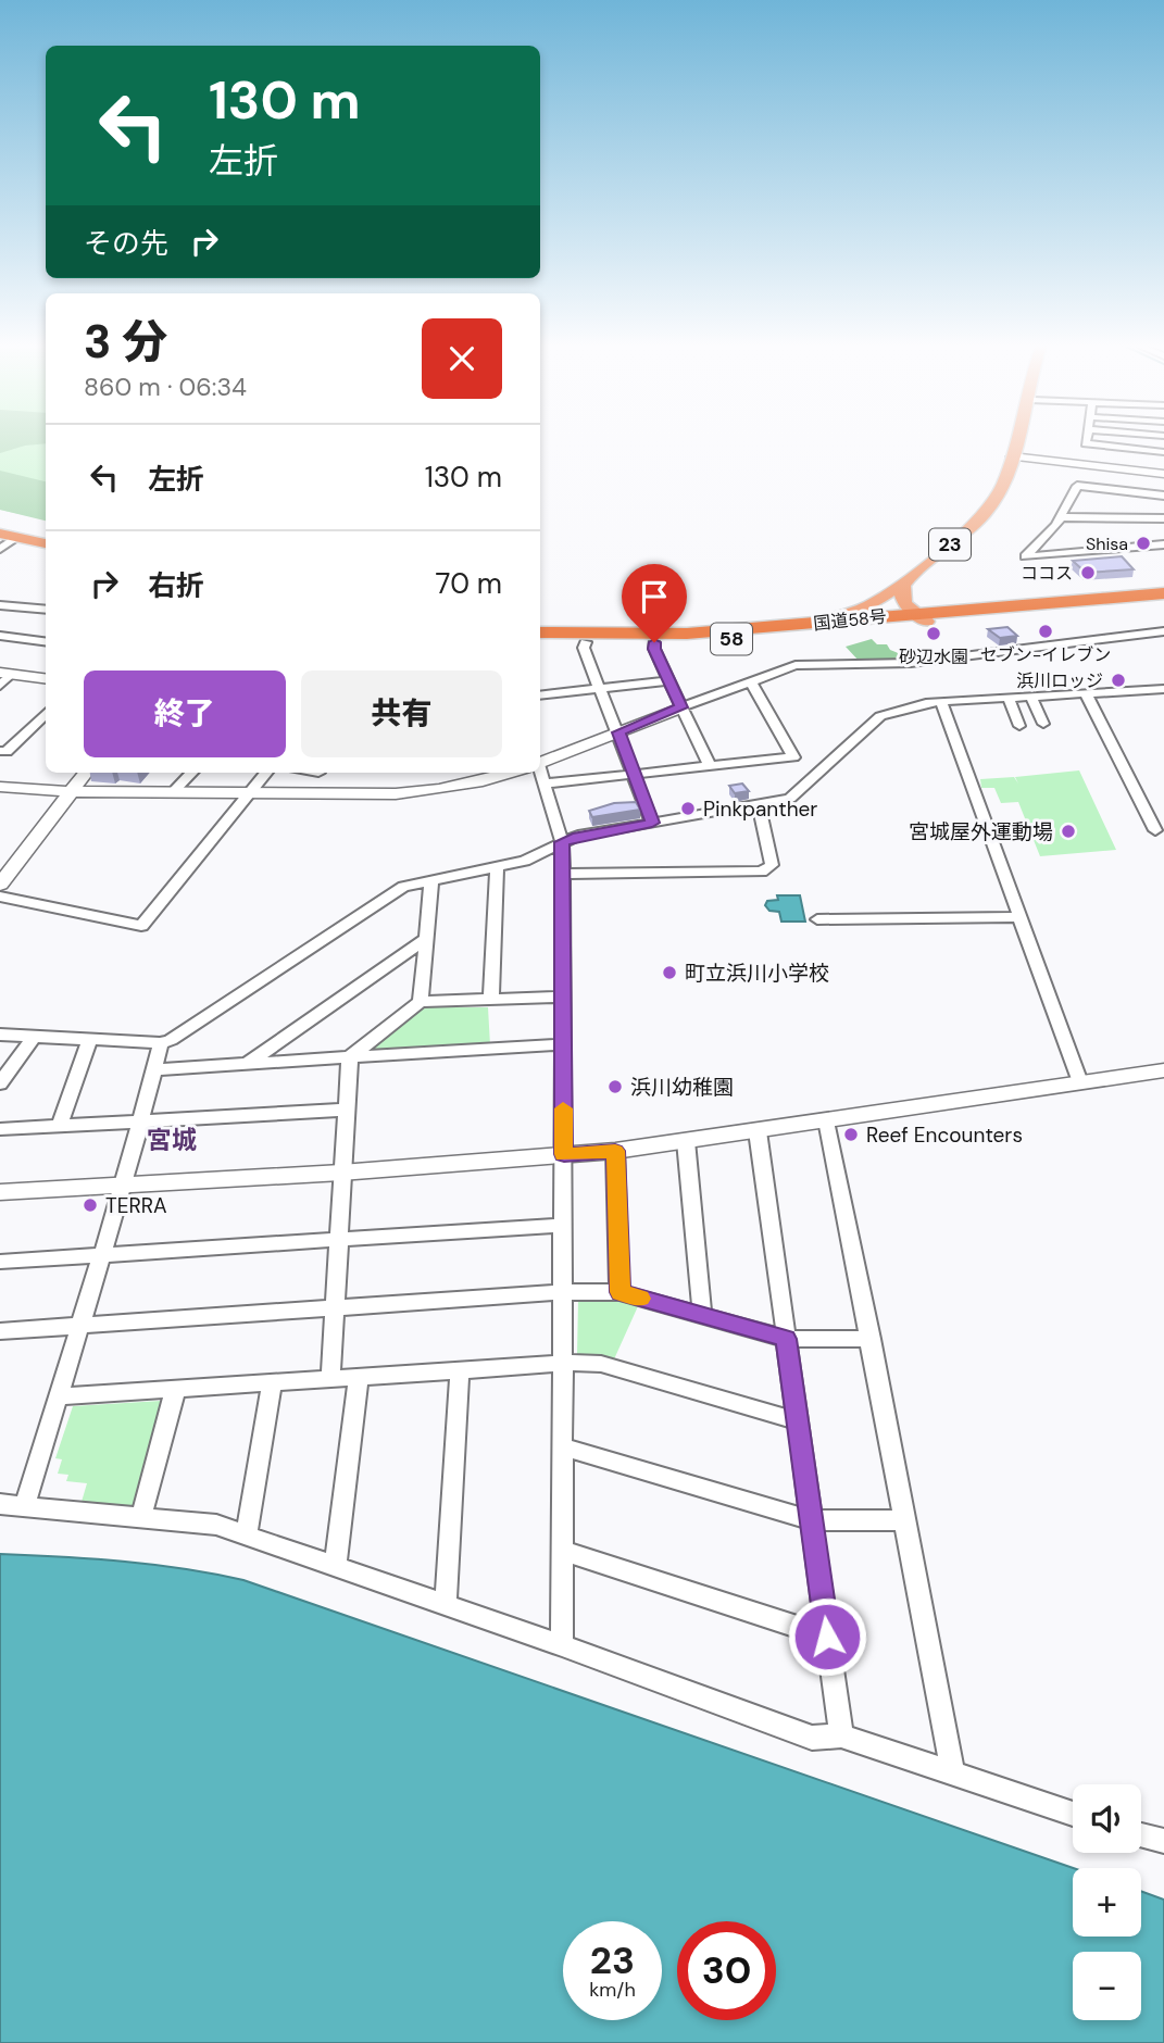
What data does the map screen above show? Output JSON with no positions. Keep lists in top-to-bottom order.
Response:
{
  "streets": {
    "highway": ["国道58号", "58"],
    "main road": ["23"]
  },
  "crossings": [
    ["23", "国道58号"]
  ],
  "districts": ["宮城"],
  "places": [
    "Shisa",
    "ココス",
    "セブン-イレブン",
    "砂辺水園",
    "浜川ロッジ",
    "Pinkpanther",
    "宮城屋外運動場",
    "町立浜川小学校",
    "浜川幼稚園",
    "Reef Encounters",
    "TERRA"
  ],
  "page": {
    "turn": ["130 m", "左折"],
    "then": "その先",
    "heading": ["3 分", "860 m · 06:34"],
    "list": [
      {
        "name": "左折",
        "value": "130 m"
      },
      {
        "name": "右折",
        "value": "70 m"
      }
    ],
    "buttons": ["終了", "共有"],
    "map_buttons": ["+", "−"],
    "speed": "23 km/h",
    "limit": "30"
  }
}
